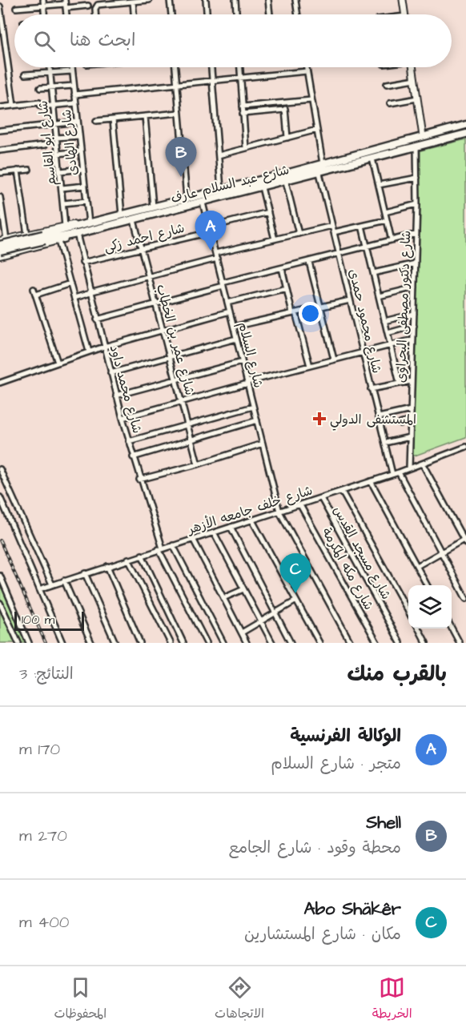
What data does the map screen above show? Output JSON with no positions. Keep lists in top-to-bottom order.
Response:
{
  "streets": {
    "main road": ["شارع عبد السلام عارف"],
    "street": [
      "شارع الهادى",
      "شارع ابو القاسم",
      "شارع احمد زكى",
      "شارع دكتور مصطفى البحراوى",
      "شارع محمود حمدى",
      "شارع عمر بن الخطاب",
      "شارع السلام",
      "شارع محمد داود",
      "شارع خلف جامعه الأزهر",
      "شارع مسجد القدس",
      "شارع مكه المكرمة"
    ]
  },
  "crossings": [
    ["شارع الهادى", "شارع عبد السلام عارف"],
    ["شارع ابو القاسم", "شارع عبد السلام عارف"],
    ["شارع عبد السلام عارف", "شارع دكتور مصطفى البحراوى"],
    ["شارع عبد السلام عارف", "شارع محمود حمدى"],
    ["شارع عبد السلام عارف", "شارع عمر بن الخطاب"],
    ["شارع عبد السلام عارف", "شارع السلام"],
    ["شارع عبد السلام عارف", "شارع محمد داود"],
    ["شارع احمد زكى", "شارع عمر بن الخطاب"],
    ["شارع احمد زكى", "شارع السلام"],
    ["شارع احمد زكى", "شارع محمد داود"],
    ["شارع دكتور مصطفى البحراوى", "شارع خلف جامعه الأزهر"],
    ["شارع محمود حمدى", "شارع خلف جامعه الأزهر"],
    ["شارع السلام", "شارع خلف جامعه الأزهر"],
    ["شارع محمد داود", "شارع خلف جامعه الأزهر"],
    ["شارع خلف جامعه الأزهر", "شارع مسجد القدس"],
    ["شارع خلف جامعه الأزهر", "شارع مكه المكرمة"]
  ],
  "places": {
    "health": ["المستشفى الدولي"]
  },
  "scale_bar": "100 m",
  "page": {
    "search": "ابحث هنا",
    "pins": ["B", "A", "C"],
    "scale": "100 m",
    "heading": ["بالقرب منك", "النتائج: 3"],
    "list": [
      {
        "mark": "A",
        "name": "الوكالة الفرنسية",
        "note": "متجر · شارع السلام",
        "value": "170 m"
      },
      {
        "mark": "B",
        "name": "Shell",
        "note": "محطة وقود · شارع الجامع",
        "value": "270 m"
      },
      {
        "mark": "C",
        "name": "Abo Shäkêr",
        "note": "مكان · شارع المستشارين",
        "value": "400 m"
      }
    ],
    "nav": ["الخريطة", "الاتجاهات", "المحفوظات"]
  }
}
